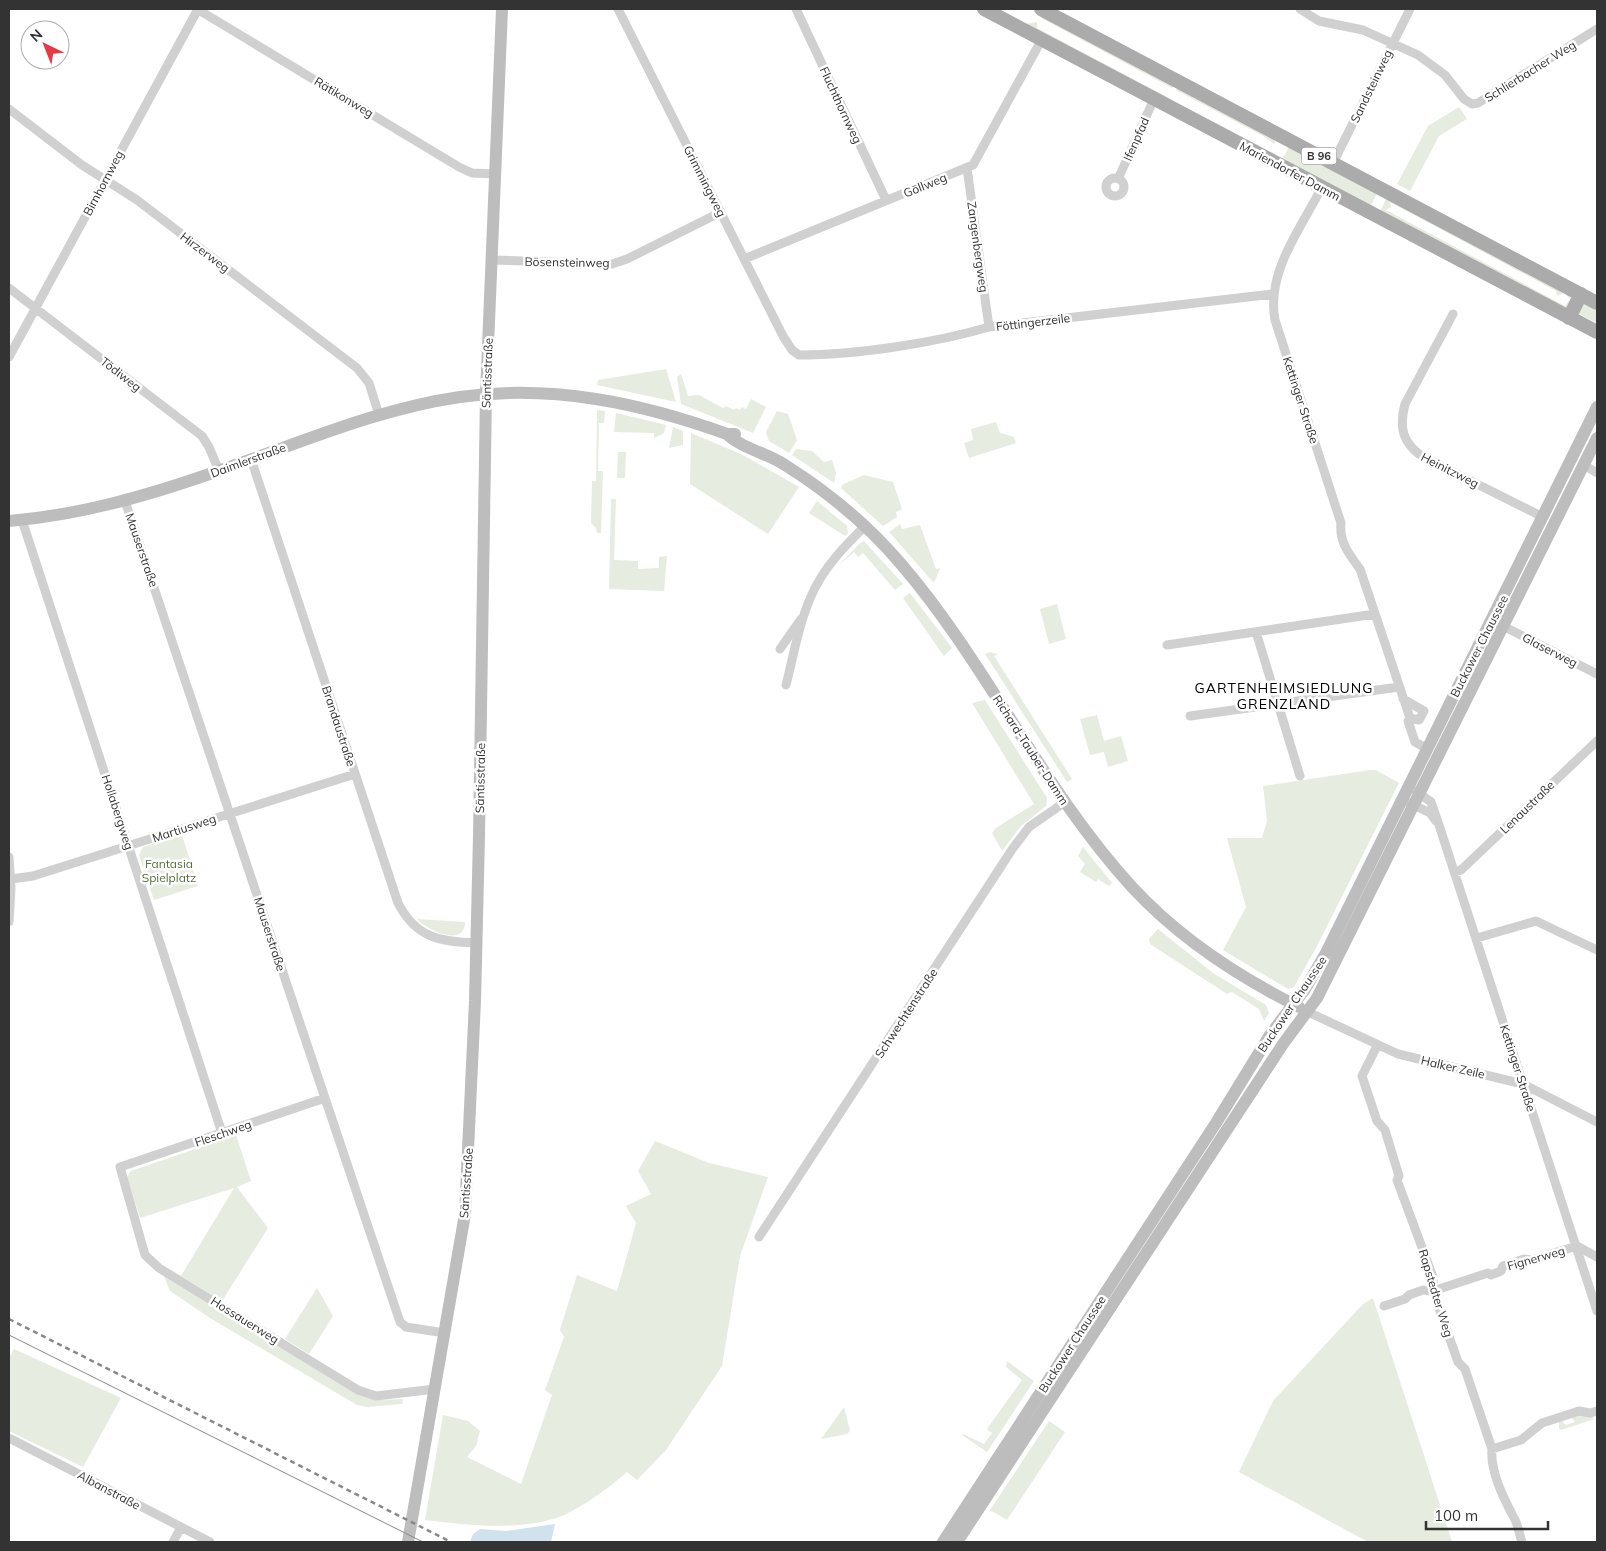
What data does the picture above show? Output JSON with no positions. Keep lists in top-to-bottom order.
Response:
{
  "streets": {
    "main road": ["B 96", "Mariendorfer Damm"],
    "street": [
      "Schlierbacher Weg",
      "Sandsteinweg",
      "Rätikonweg",
      "Fluchthornweg",
      "Ifenpfad",
      "Grimmingweg",
      "Birnhornweg",
      "Göllweg",
      "Zangenbergweg",
      "Hirzerweg",
      "Bösensteinweg",
      "Föttingerzeile",
      "Säntisstraße",
      "Tödiweg",
      "Kettinger Straße",
      "Daimlerstraße",
      "Heinitzweg",
      "Mauserstraße",
      "Buckower Chaussee",
      "Glaserweg",
      "Brandaustraße",
      "Richard-Tauber-Damm",
      "Lenaustraße",
      "Hollabergweg",
      "Martiusweg",
      "Schwechtenstraße",
      "Halker Zeile",
      "Fleschweg",
      "Fignerweg",
      "Rapstedter Weg",
      "Hossauerweg",
      "Albanstraße"
    ]
  },
  "crossings": [
    ["Schlierbacher Weg", "Sandsteinweg"],
    ["Sandsteinweg", "B 96"],
    ["Rätikonweg", "Birnhornweg"],
    ["Rätikonweg", "Säntisstraße"],
    ["Fluchthornweg", "Göllweg"],
    ["Ifenpfad", "Mariendorfer Damm"],
    ["Mariendorfer Damm", "Göllweg"],
    ["Mariendorfer Damm", "Kettinger Straße"],
    ["Grimmingweg", "Göllweg"],
    ["Grimmingweg", "Bösensteinweg"],
    ["Grimmingweg", "Föttingerzeile"],
    ["Birnhornweg", "Hirzerweg"],
    ["Birnhornweg", "Tödiweg"],
    ["Göllweg", "Zangenbergweg"],
    ["Zangenbergweg", "Föttingerzeile"],
    ["Hirzerweg", "Daimlerstraße"],
    ["Bösensteinweg", "Säntisstraße"],
    ["Föttingerzeile", "Kettinger Straße"],
    ["Säntisstraße", "Daimlerstraße"],
    ["Säntisstraße", "Mauserstraße"],
    ["Säntisstraße", "Brandaustraße"],
    ["Säntisstraße", "Richard-Tauber-Damm"],
    ["Säntisstraße", "Hossauerweg"],
    ["Tödiweg", "Daimlerstraße"],
    ["Kettinger Straße", "Buckower Chaussee"],
    ["Kettinger Straße", "Lenaustraße"],
    ["Kettinger Straße", "Halker Zeile"],
    ["Kettinger Straße", "Fignerweg"],
    ["Daimlerstraße", "Mauserstraße"],
    ["Daimlerstraße", "Brandaustraße"],
    ["Daimlerstraße", "Richard-Tauber-Damm"],
    ["Daimlerstraße", "Hollabergweg"],
    ["Heinitzweg", "Buckower Chaussee"],
    ["Mauserstraße", "Martiusweg"],
    ["Mauserstraße", "Fleschweg"],
    ["Buckower Chaussee", "Glaserweg"],
    ["Buckower Chaussee", "Richard-Tauber-Damm"],
    ["Buckower Chaussee", "Halker Zeile"],
    ["Brandaustraße", "Martiusweg"],
    ["Richard-Tauber-Damm", "Schwechtenstraße"],
    ["Richard-Tauber-Damm", "Halker Zeile"],
    ["Hollabergweg", "Martiusweg"],
    ["Hollabergweg", "Fleschweg"],
    ["Halker Zeile", "Rapstedter Weg"],
    ["Fleschweg", "Hossauerweg"],
    ["Fignerweg", "Rapstedter Weg"]
  ],
  "districts": ["GARTENHEIMSIEDLUNG GRENZLAND"],
  "parks": ["Fantasia Spielplatz"],
  "scale_bar": "100 m",
  "north": "top left"
}
